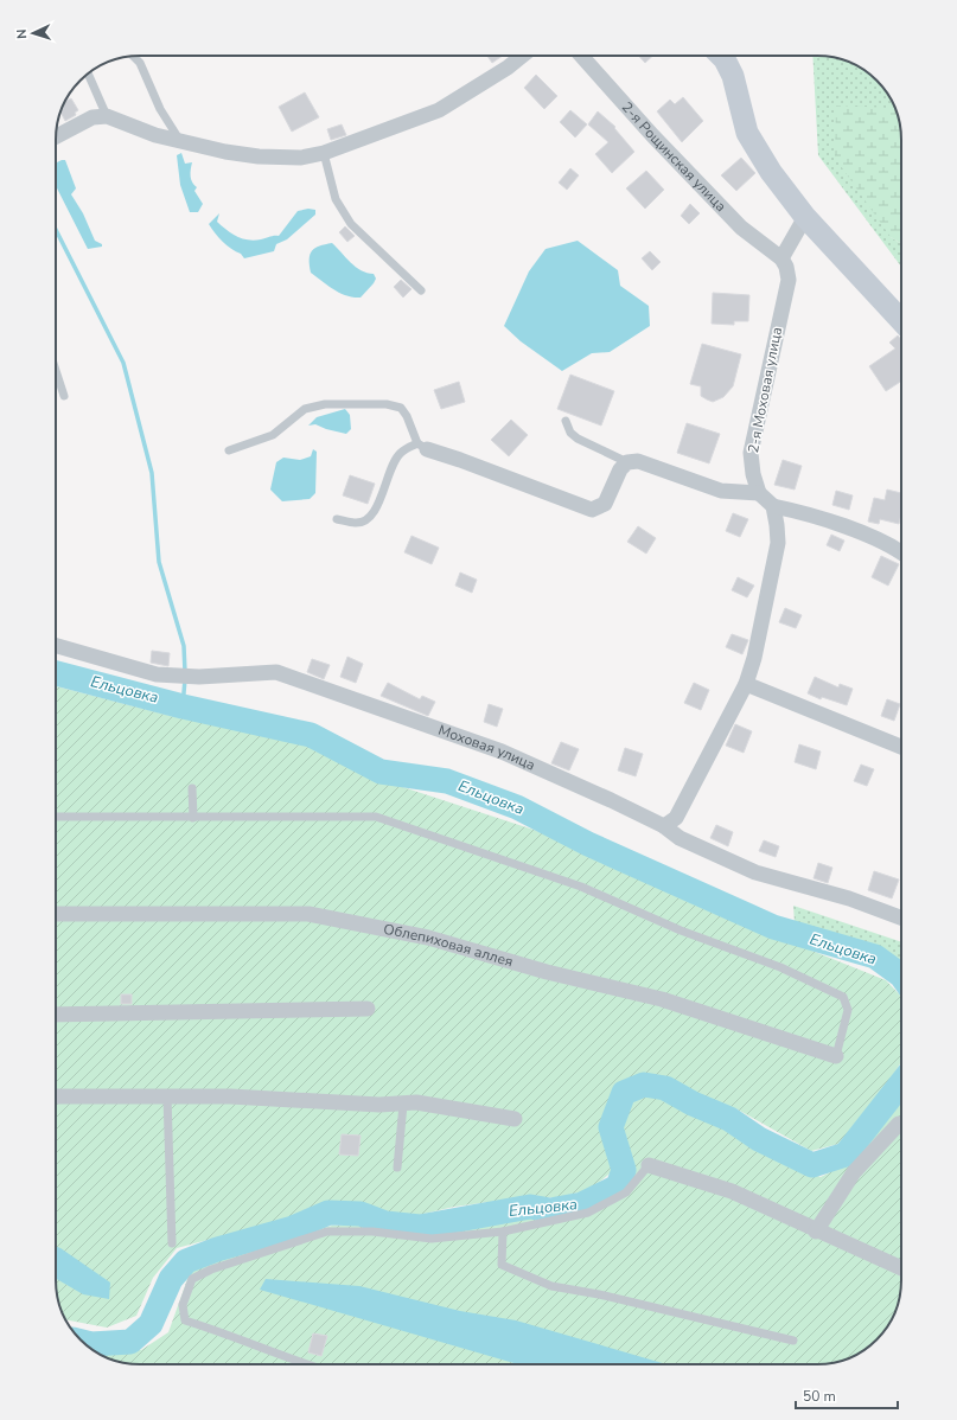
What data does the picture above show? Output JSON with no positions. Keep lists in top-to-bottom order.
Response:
{
  "streets": {
    "street": [
      "2-я Рощинская улица",
      "2-я Моховая улица",
      "Моховая улица",
      "Облепиховая аллея"
    ]
  },
  "crossings": [
    ["2-я Рощинская улица", "2-я Моховая улица"]
  ],
  "water": ["Ельцовка"],
  "scale_bar": "50 m",
  "north": "left"
}
